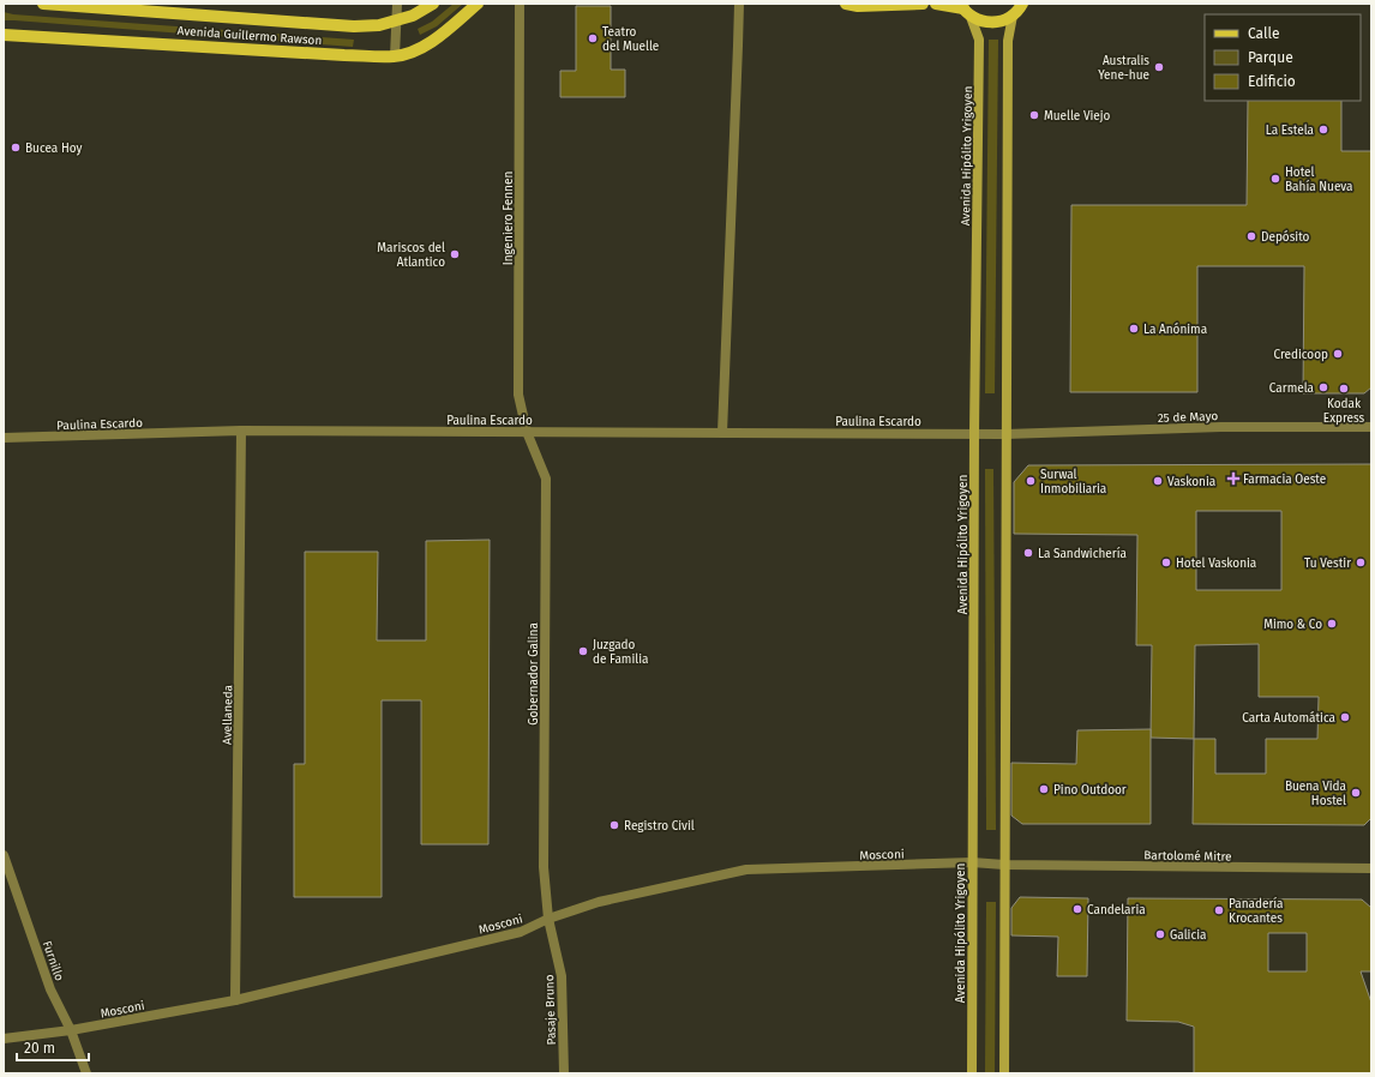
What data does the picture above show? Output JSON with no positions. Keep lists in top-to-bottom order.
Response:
{
  "streets": {
    "main road": ["Avenida Guillermo Rawson", "Avenida Hipólito Yrigoyen"],
    "street": [
      "Ingeniero Fennen",
      "25 de Mayo",
      "Paulina Escardo",
      "Gobernador Galina",
      "Avellaneda",
      "Mosconi",
      "Bartolomé Mitre",
      "Furnillo",
      "Pasaje Bruno"
    ]
  },
  "crossings": [
    ["Avenida Hipólito Yrigoyen", "25 de Mayo"],
    ["Avenida Hipólito Yrigoyen", "Paulina Escardo"],
    ["Avenida Hipólito Yrigoyen", "Mosconi"],
    ["Ingeniero Fennen", "Paulina Escardo"],
    ["Ingeniero Fennen", "Gobernador Galina"],
    ["25 de Mayo", "Paulina Escardo"],
    ["Paulina Escardo", "Gobernador Galina"],
    ["Paulina Escardo", "Avellaneda"],
    ["Gobernador Galina", "Mosconi"],
    ["Gobernador Galina", "Pasaje Bruno"],
    ["Avellaneda", "Mosconi"],
    ["Mosconi", "Bartolomé Mitre"],
    ["Mosconi", "Furnillo"],
    ["Mosconi", "Pasaje Bruno"]
  ],
  "places": {
    "other": [
      "Teatro del Muelle",
      "Australis Yene-hue",
      "Muelle Viejo",
      "La Estela",
      "Bucea Hoy",
      "Hotel Bahía Nueva",
      "Depósito",
      "Mariscos del Atlantico",
      "La Anónima",
      "Credicoop",
      "Carmela",
      "Kodak Express",
      "Surwal Inmobiliaria",
      "Vaskonia",
      "La Sandwichería",
      "Hotel Vaskonia",
      "Tu Vestir",
      "Mimo & Co",
      "Juzgado de Familia",
      "Carta Automática",
      "Pino Outdoor",
      "Buena Vida Hostel",
      "Registro Civil",
      "Candelaria",
      "Panadería Krocantes",
      "Galicia"
    ],
    "health": ["Farmacia Oeste"]
  },
  "legend": ["Calle", "Parque", "Edificio"],
  "scale_bar": "20 m"
}
